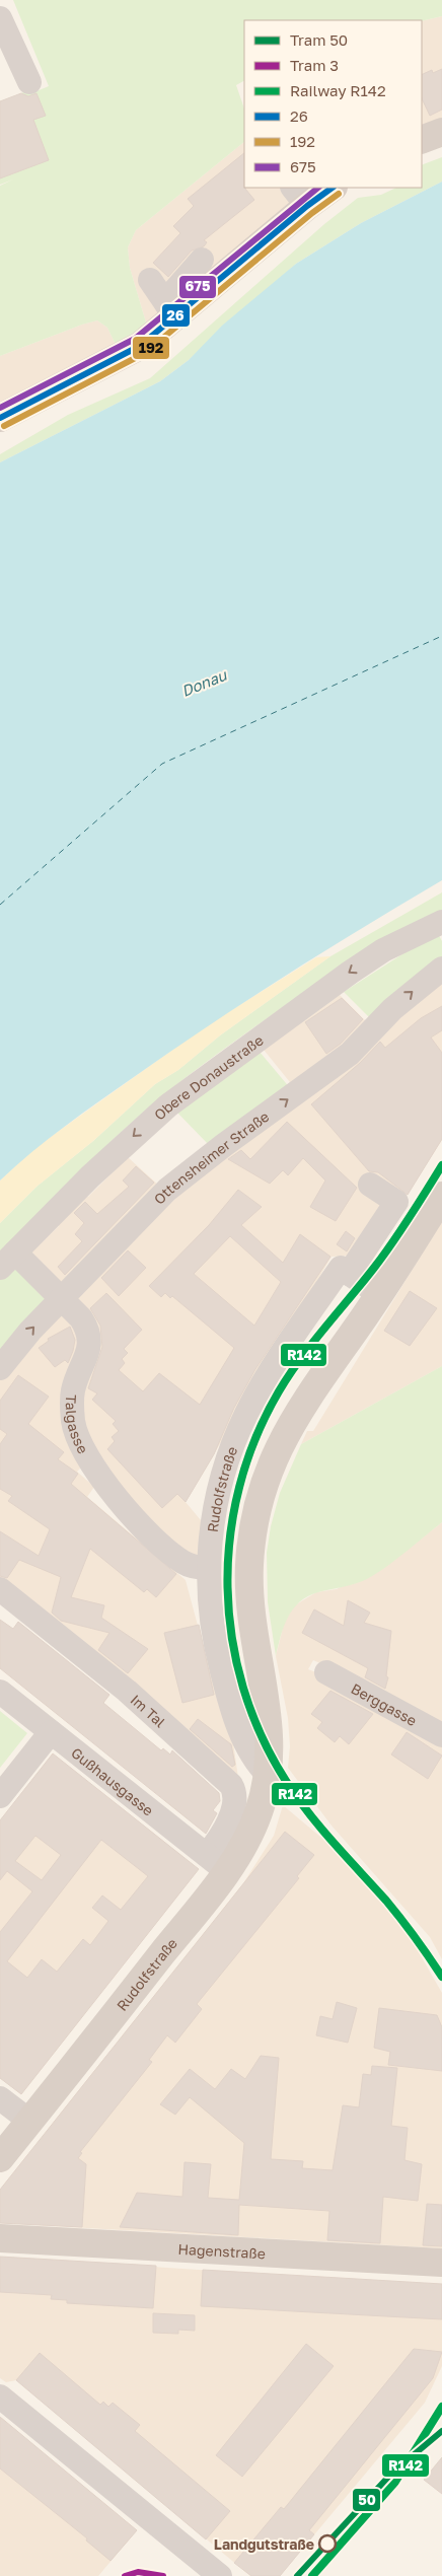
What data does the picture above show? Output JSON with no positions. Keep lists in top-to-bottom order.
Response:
{
  "streets": {
    "main road": ["Rudolfstraße", "Hagenstraße"],
    "street": [
      "Obere Donaustraße",
      "Ottensheimer Straße",
      "Talgasse",
      "Berggasse",
      "Im Tal",
      "Gußhausgasse"
    ]
  },
  "crossings": [
    ["Obere Donaustraße", "Talgasse"],
    ["Ottensheimer Straße", "Talgasse"],
    ["Talgasse", "Rudolfstraße"],
    ["Rudolfstraße", "Im Tal"],
    ["Rudolfstraße", "Gußhausgasse"],
    ["Im Tal", "Gußhausgasse"]
  ],
  "one_way": ["Obere Donaustraße", "Ottensheimer Straße"],
  "water": ["Donau"],
  "places": ["Landgutstraße"],
  "lines": [
    "transit line 26",
    "transit line 675",
    "transit line 192",
    "rail line R142",
    "tram line 50",
    "tram line 3"
  ],
  "legend": [
    "Tram 50",
    "Tram 3",
    "Railway R142",
    "26",
    "192",
    "675"
  ]
}
